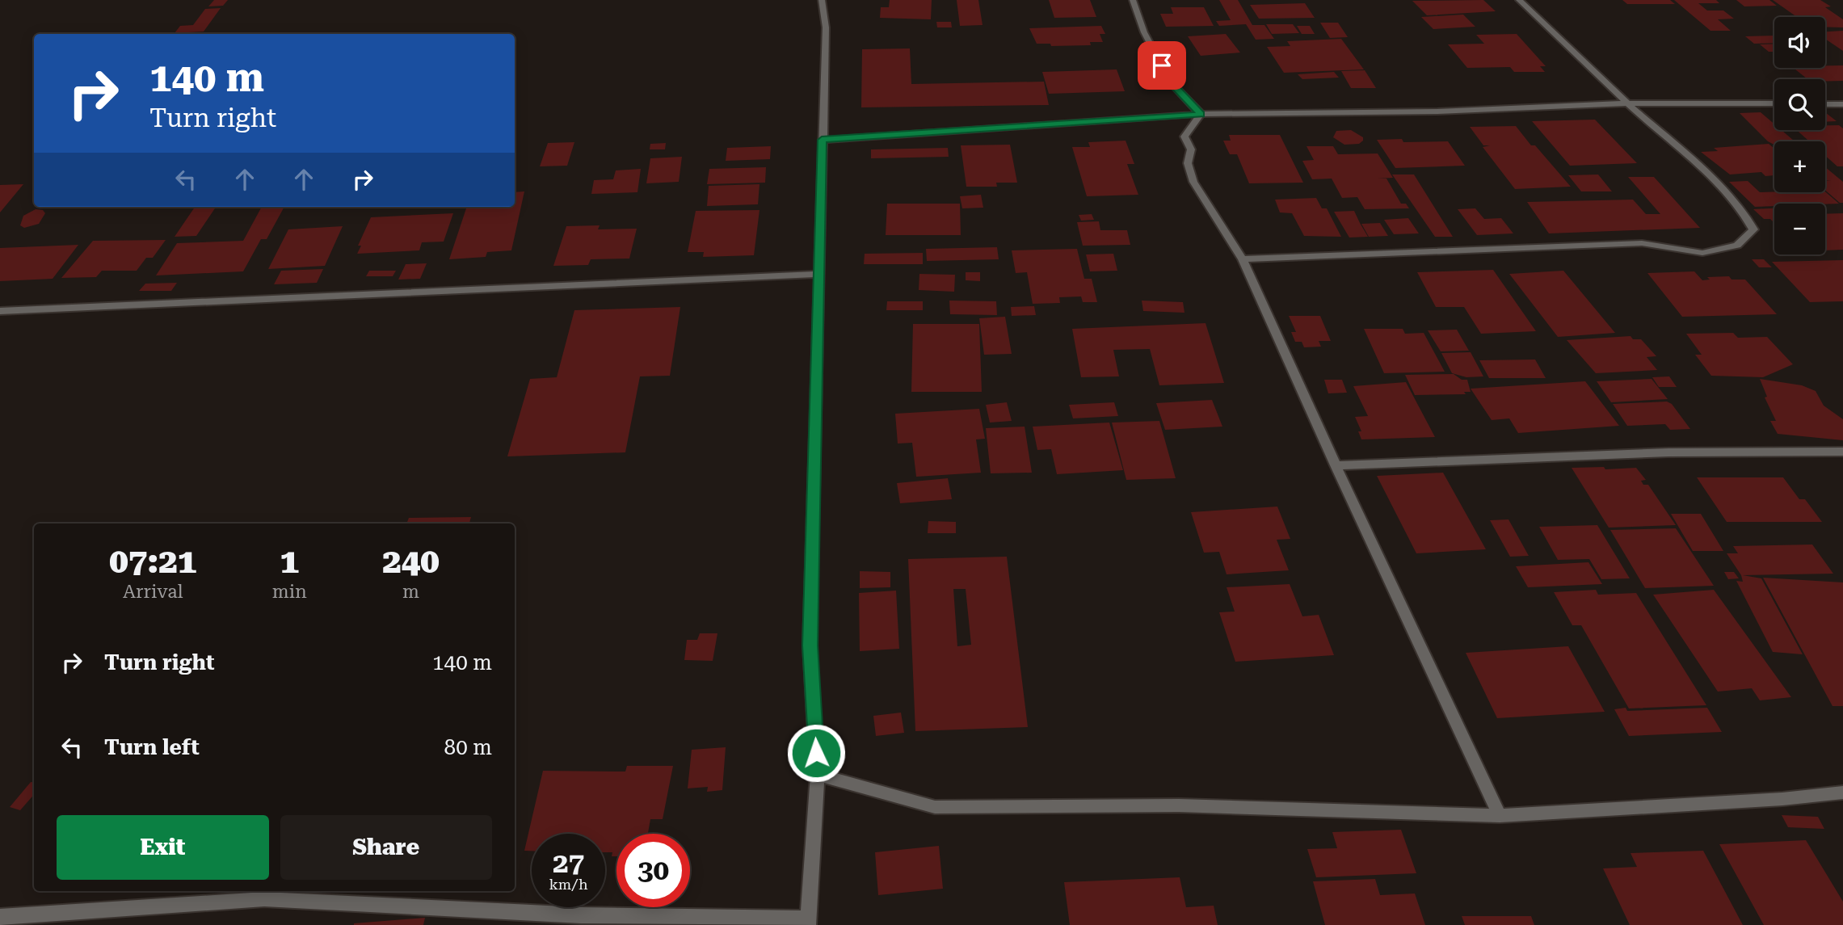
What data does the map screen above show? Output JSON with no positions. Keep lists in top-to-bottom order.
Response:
{
  "page": {
    "map_buttons": ["+", "−"],
    "turn": ["140 m", "Turn right"],
    "eta": [
      "07:21",
      "Arrival",
      "1",
      "min",
      "240",
      "m"
    ],
    "list": [
      {
        "name": "Turn right",
        "value": "140 m"
      },
      {
        "name": "Turn left",
        "value": "80 m"
      }
    ],
    "buttons": ["Exit", "Share"],
    "speed": "27 km/h",
    "limit": "30"
  }
}
